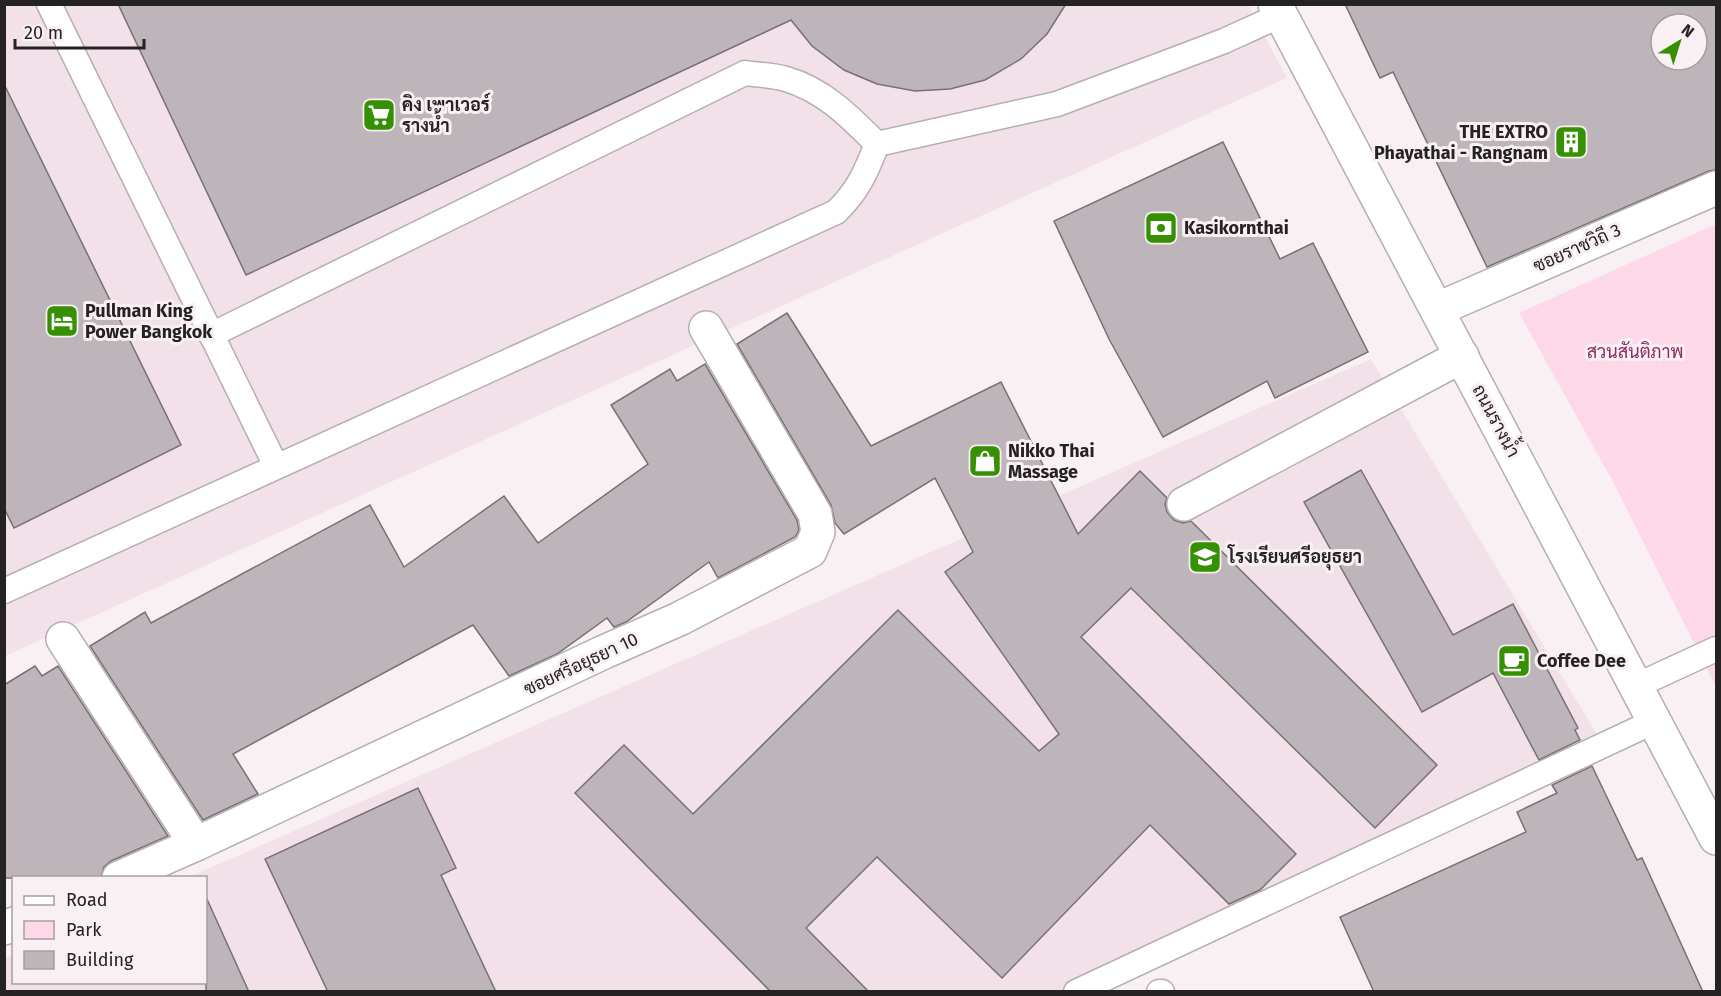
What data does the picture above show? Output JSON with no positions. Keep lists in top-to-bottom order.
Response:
{
  "streets": {
    "street": ["ซอยราชวิถี 3", "ถนนรางน้ำ", "ซอยศรีอยุธยา 10"]
  },
  "crossings": [
    ["ซอยราชวิถี 3", "ถนนรางน้ำ"]
  ],
  "parks": ["สวนสันติภาพ"],
  "places": {
    "supermarket": ["คิง เพาเวอร์ รางน้ำ"],
    "building": ["THE EXTRO Phayathai - Rangnam"],
    "bank": ["Kasikornthai"],
    "hotel": ["Pullman King Power Bangkok"],
    "shop": ["Nikko Thai Massage"],
    "school or university": ["โรงเรียนศรีอยุธยา"],
    "cafe": ["Coffee Dee"]
  },
  "legend": ["Road", "Park", "Building"],
  "scale_bar": "20 m",
  "north": "top right"
}
